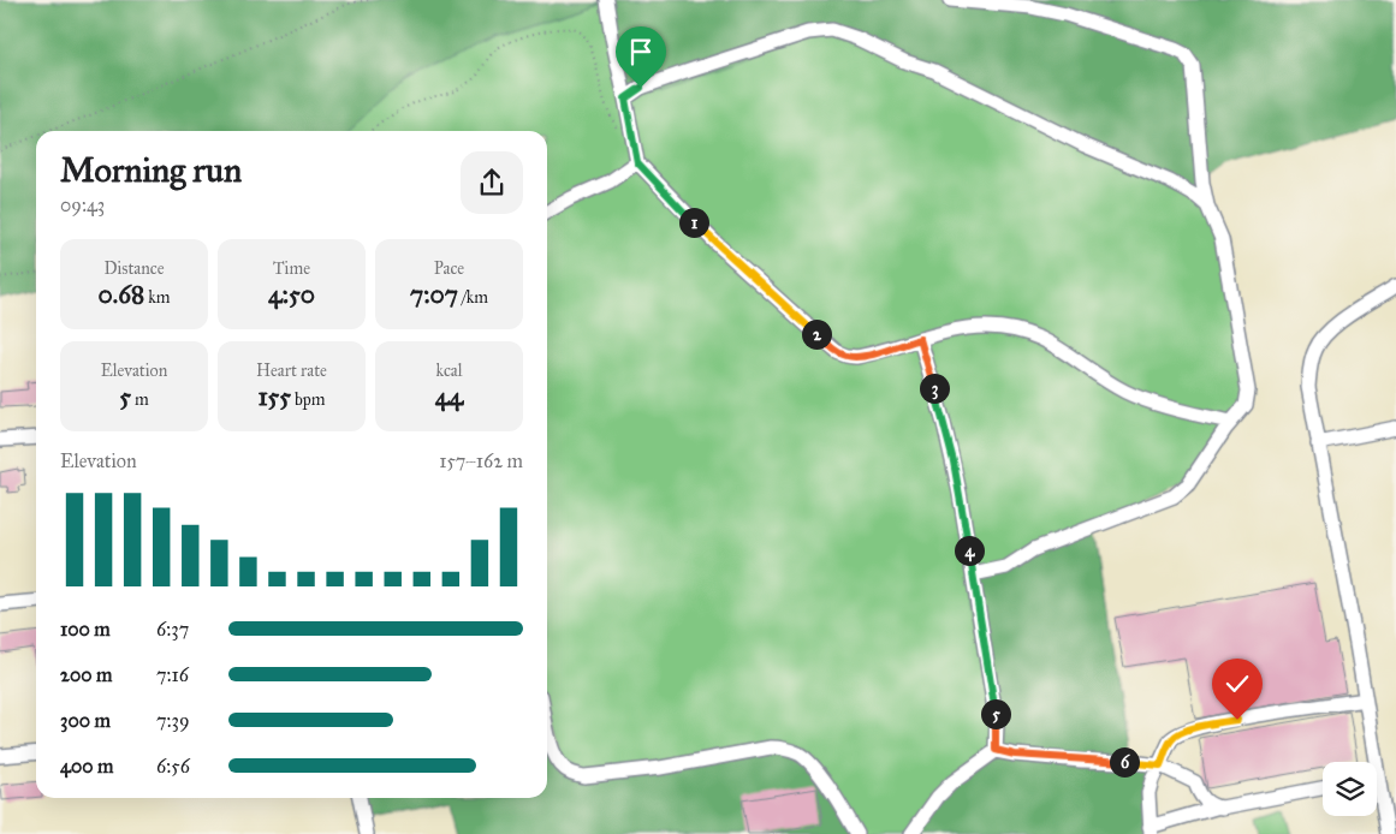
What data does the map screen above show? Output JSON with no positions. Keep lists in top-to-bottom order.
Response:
{
  "page": {
    "heading": ["Morning run", "09:43"],
    "pins": [
      "1",
      "2",
      "3",
      "4",
      "5",
      "6"
    ],
    "stats": [
      ["Distance", "0.68 km"],
      ["Time", "4:50"],
      ["Pace", "7:07 /km"],
      ["Elevation", "5 m"],
      ["Heart rate", "155 bpm"],
      ["kcal", "44"]
    ],
    "chart": ["Elevation", "157–162 m"],
    "list": [
      {
        "name": "100 m",
        "note": "6:37"
      },
      {
        "name": "200 m",
        "note": "7:16"
      },
      {
        "name": "300 m",
        "note": "7:39"
      },
      {
        "name": "400 m",
        "note": "6:56"
      }
    ]
  }
}
